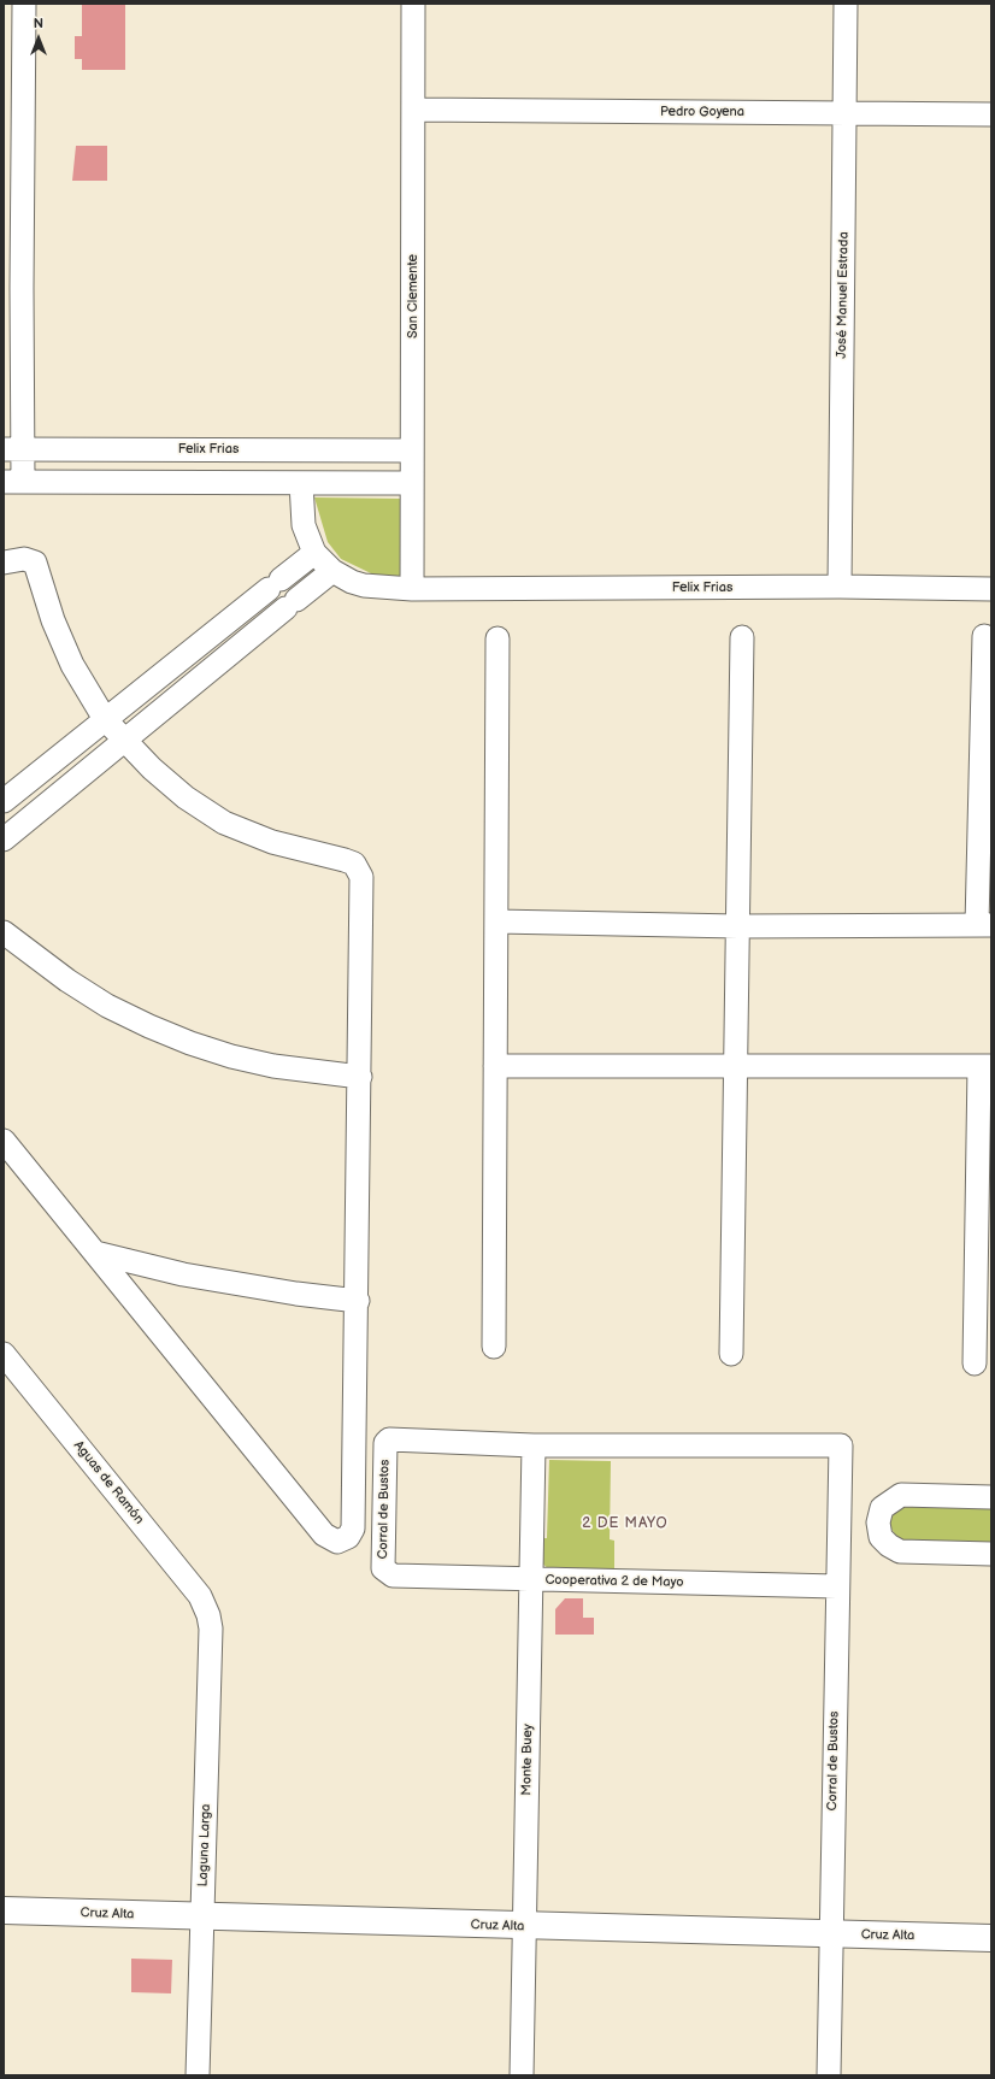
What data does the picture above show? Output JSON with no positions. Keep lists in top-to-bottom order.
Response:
{
  "streets": {
    "main road": ["Cruz Alta"],
    "street": [
      "Pedro Goyena",
      "José Manuel Estrada",
      "San Clemente",
      "Felix Frias",
      "Aguas de Ramón",
      "Corral de Bustos",
      "Cooperativa 2 de Mayo",
      "Monte Buey",
      "Laguna Larga"
    ]
  },
  "crossings": [
    ["Pedro Goyena", "José Manuel Estrada"],
    ["Pedro Goyena", "San Clemente"],
    ["José Manuel Estrada", "Felix Frias"],
    ["San Clemente", "Felix Frias"],
    ["Aguas de Ramón", "Laguna Larga"],
    ["Corral de Bustos", "Cooperativa 2 de Mayo"],
    ["Corral de Bustos", "Monte Buey"],
    ["Corral de Bustos", "Cruz Alta"],
    ["Cooperativa 2 de Mayo", "Monte Buey"],
    ["Monte Buey", "Cruz Alta"],
    ["Laguna Larga", "Cruz Alta"]
  ],
  "districts": ["2 DE MAYO"],
  "north": "top"
}
